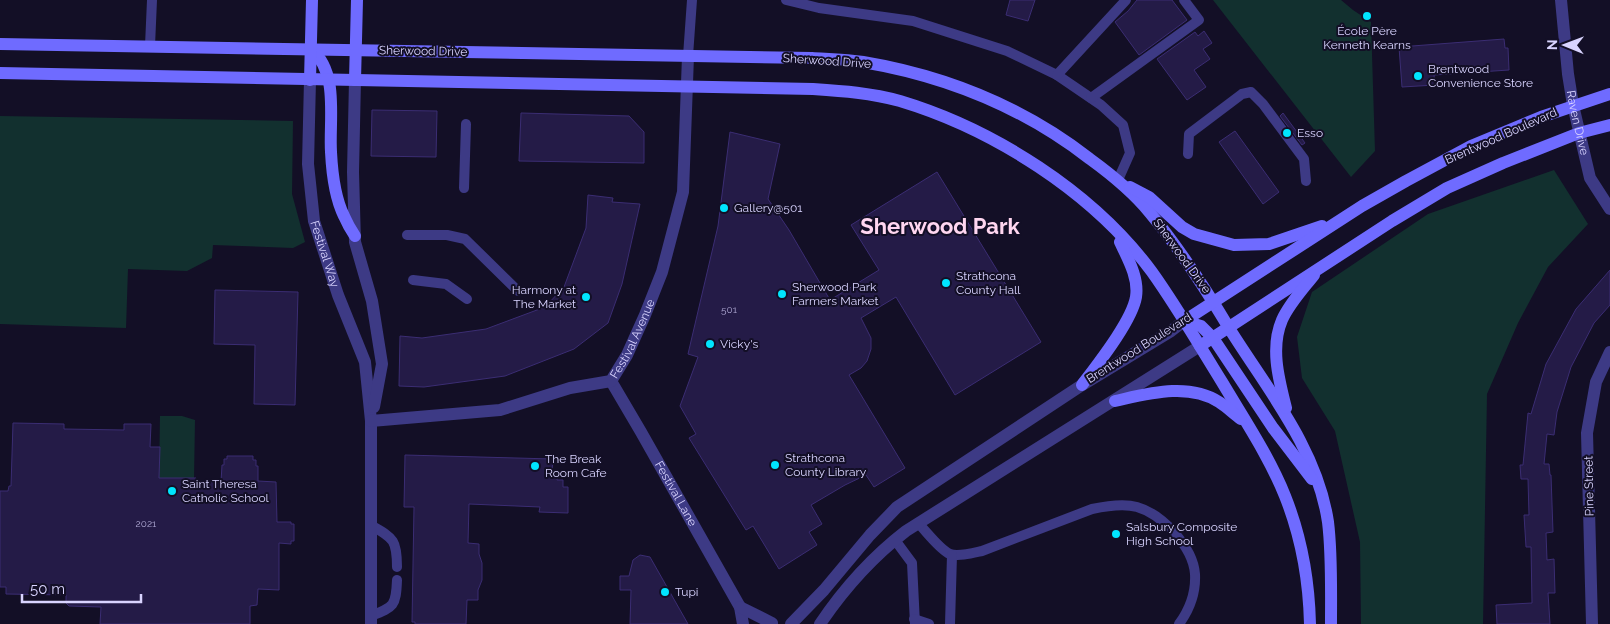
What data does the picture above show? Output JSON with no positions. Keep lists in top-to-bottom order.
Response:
{
  "streets": {
    "main road": ["Sherwood Drive", "Brentwood Boulevard"],
    "street": [
      "Raven Drive",
      "Festival Way",
      "Festival Avenue",
      "Pine Street",
      "Festival Lane"
    ]
  },
  "crossings": [
    ["Sherwood Drive", "Brentwood Boulevard"],
    ["Sherwood Drive", "Festival Avenue"],
    ["Raven Drive", "Brentwood Boulevard"],
    ["Festival Way", "Festival Avenue"],
    ["Festival Avenue", "Festival Lane"]
  ],
  "districts": ["Sherwood Park"],
  "places": [
    "École Père Kenneth Kearns",
    "Brentwood Convenience Store",
    "Esso",
    "Gallery@501",
    "Strathcona County Hall",
    "Sherwood Park Farmers Market",
    "Harmony at The Market",
    "Vicky's",
    "Strathcona County Library",
    "The Break Room Cafe",
    "Saint Theresa Catholic School",
    "Salsbury Composite High School",
    "Tupi"
  ],
  "house_numbers": ["501", "2021"],
  "scale_bar": "50 m",
  "north": "left"
}
